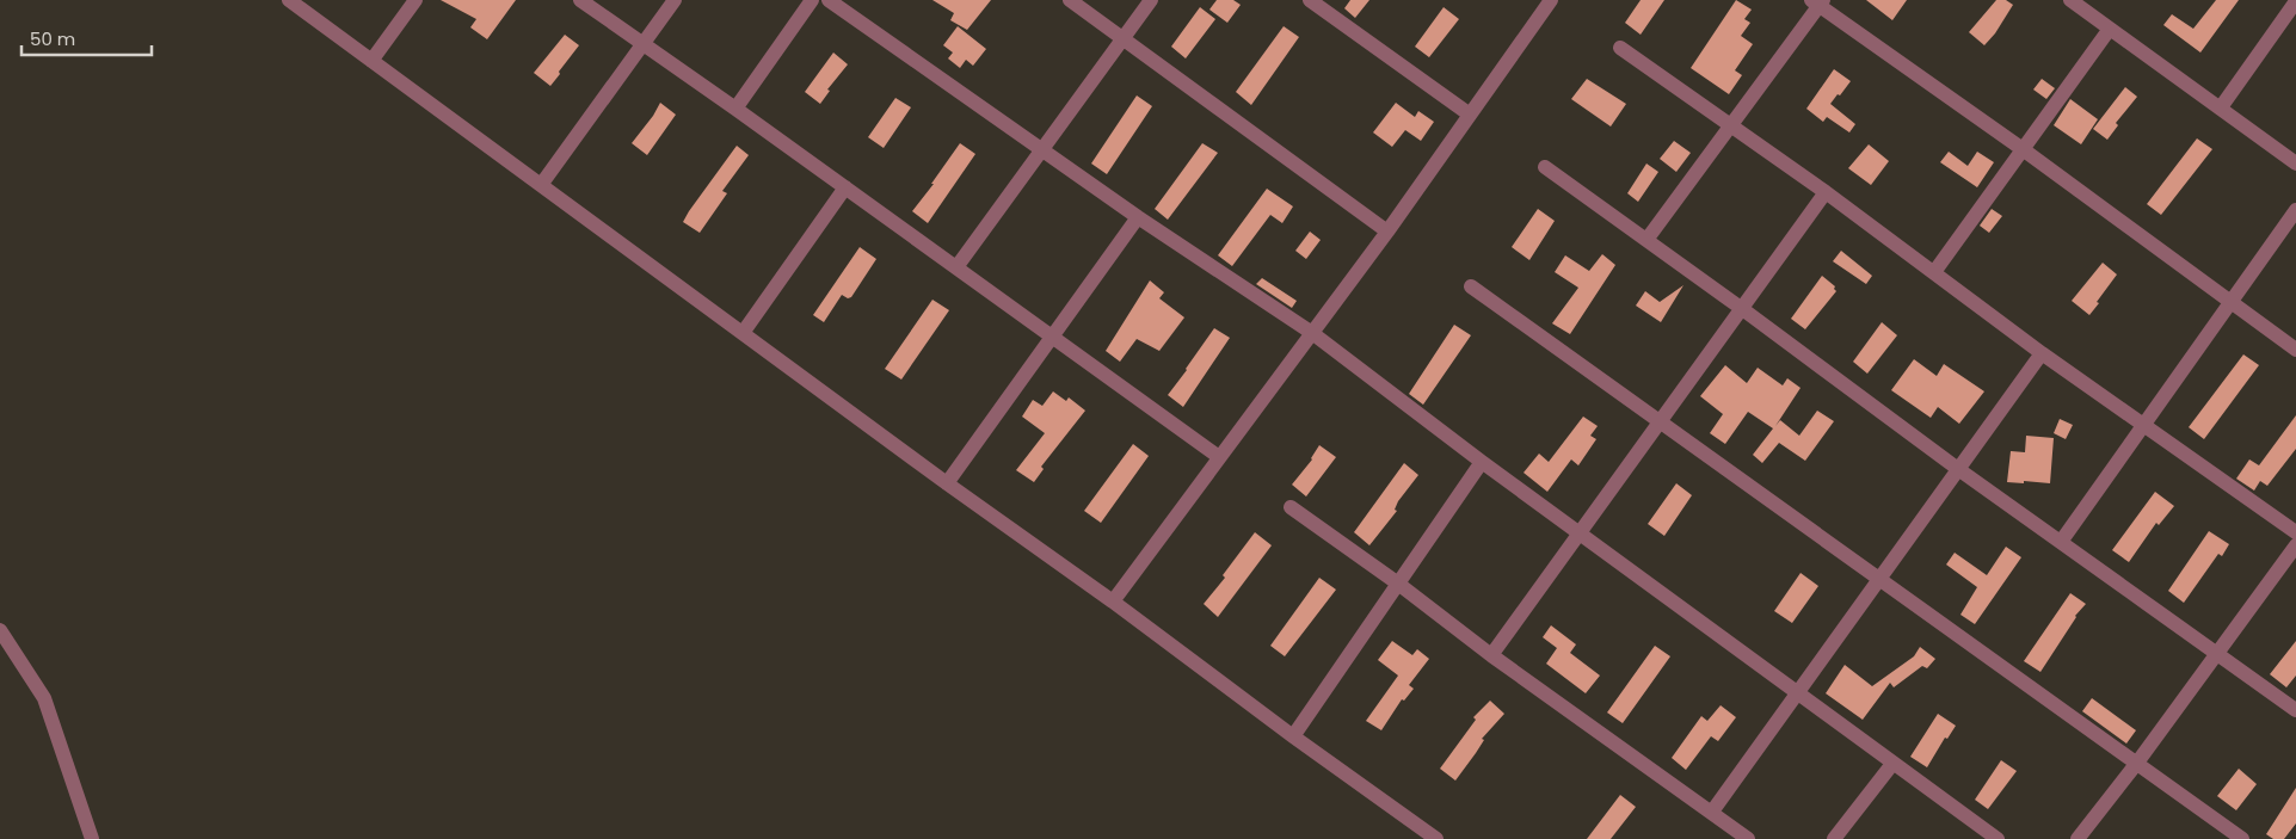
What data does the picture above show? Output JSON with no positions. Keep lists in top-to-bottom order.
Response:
{
  "scale_bar": "50 m"
}
